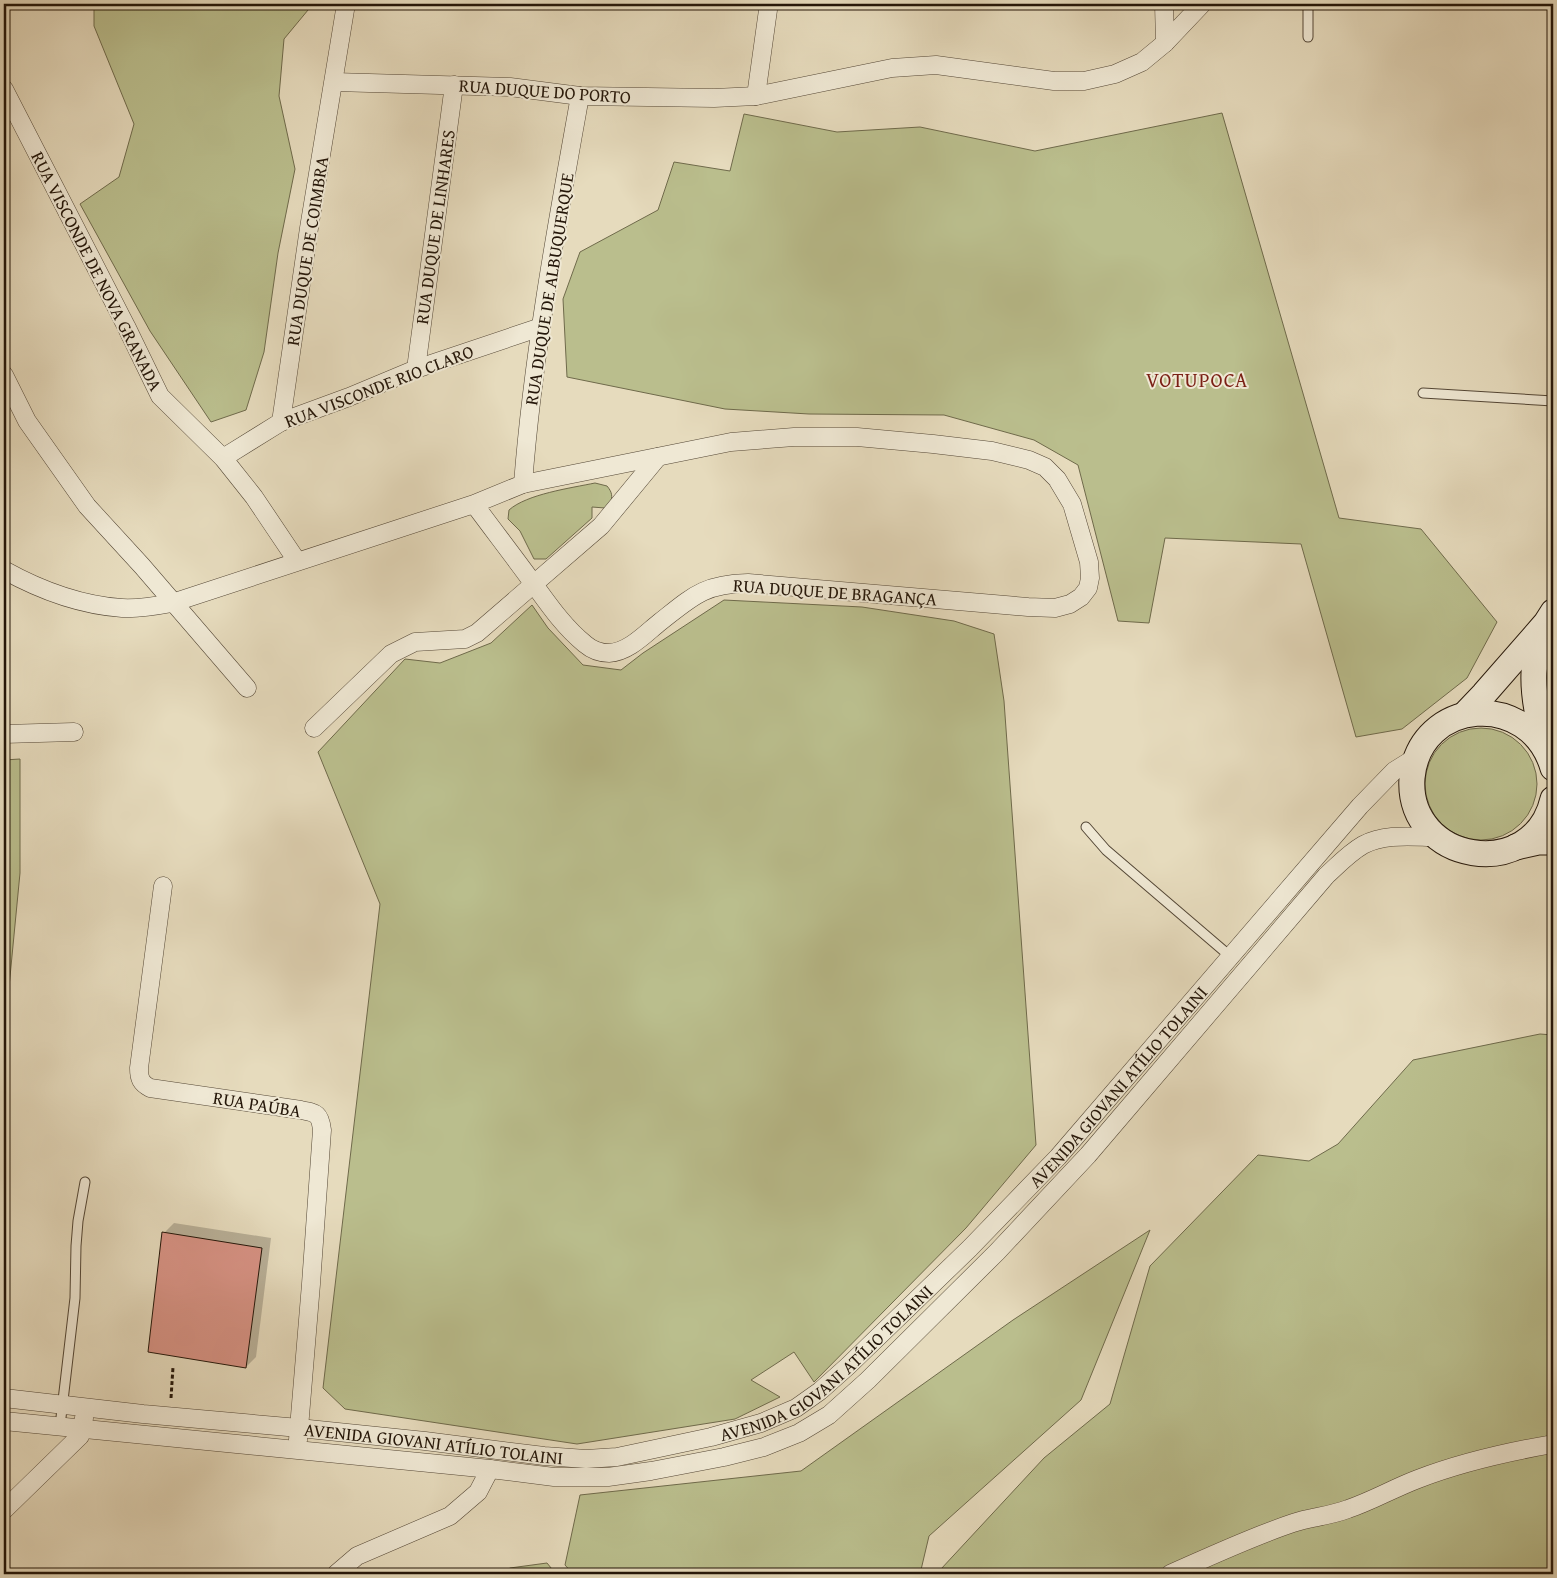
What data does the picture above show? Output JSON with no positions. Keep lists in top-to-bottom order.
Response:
{
  "streets": {
    "street": [
      "RUA DUQUE DO PORTO",
      "RUA DUQUE DE LINHARES",
      "RUA DUQUE DE COIMBRA",
      "RUA VISCONDE DE NOVA GRANADA",
      "RUA DUQUE DE ALBUQUERQUE",
      "RUA VISCONDE RIO CLARO",
      "RUA DUQUE DE BRAGANÇA",
      "AVENIDA GIOVANI ATÍLIO TOLAINI",
      "RUA PAÚBA"
    ]
  },
  "crossings": [
    ["RUA DUQUE DO PORTO", "RUA DUQUE DE LINHARES"],
    ["RUA DUQUE DO PORTO", "RUA DUQUE DE COIMBRA"],
    ["RUA DUQUE DO PORTO", "RUA DUQUE DE ALBUQUERQUE"],
    ["RUA DUQUE DE LINHARES", "RUA VISCONDE RIO CLARO"],
    ["RUA DUQUE DE COIMBRA", "RUA VISCONDE RIO CLARO"],
    ["RUA VISCONDE DE NOVA GRANADA", "RUA VISCONDE RIO CLARO"],
    ["RUA DUQUE DE ALBUQUERQUE", "RUA VISCONDE RIO CLARO"],
    ["AVENIDA GIOVANI ATÍLIO TOLAINI", "RUA PAÚBA"]
  ],
  "districts": ["VOTUPOCA"]
}
